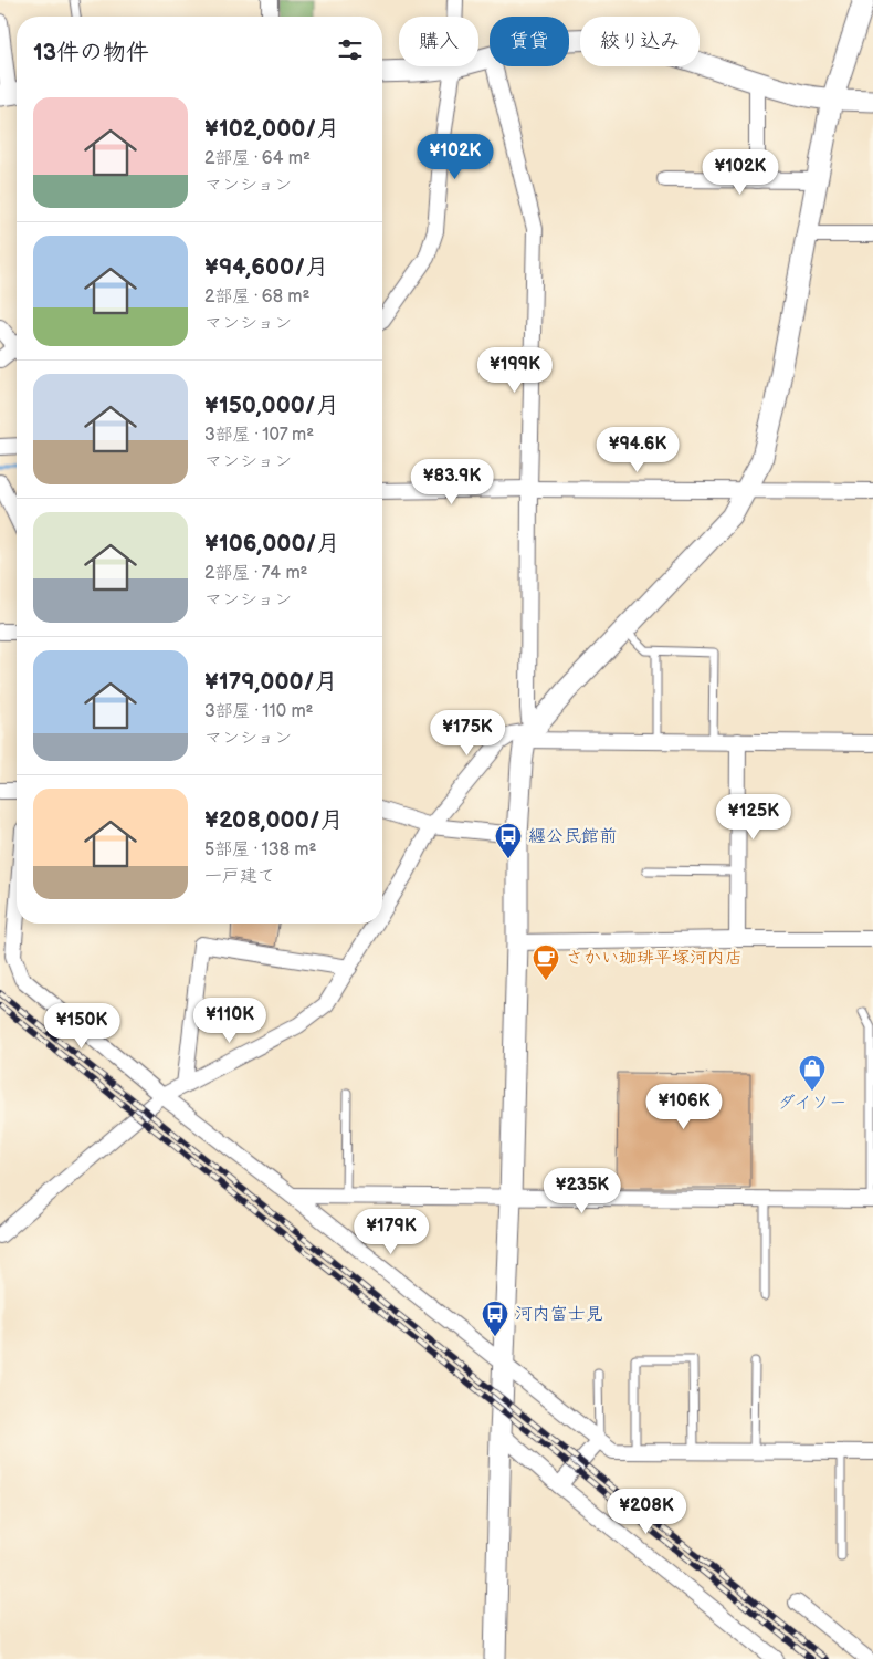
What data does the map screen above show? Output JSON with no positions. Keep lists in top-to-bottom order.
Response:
{
  "places": {
    "bus stop": ["纒公民館前", "河内富士見"],
    "cafe": ["さかい珈琲平塚河内店"],
    "shop": ["ダイソー"]
  },
  "page": {
    "chip": ["購入", "賃貸", "絞り込み"],
    "heading": "13件の物件",
    "list": [
      {
        "name": "¥102,000/月",
        "note": "2部屋 · 64 m² · マンション"
      },
      {
        "name": "¥94,600/月",
        "note": "2部屋 · 68 m² · マンション"
      },
      {
        "name": "¥150,000/月",
        "note": "3部屋 · 107 m² · マンション"
      },
      {
        "name": "¥106,000/月",
        "note": "2部屋 · 74 m² · マンション"
      },
      {
        "name": "¥179,000/月",
        "note": "3部屋 · 110 m² · マンション"
      },
      {
        "name": "¥208,000/月",
        "note": "5部屋 · 138 m² · 一戸建て"
      }
    ],
    "price": [
      "¥102K",
      "¥102K",
      "¥199K",
      "¥94.6K",
      "¥83.9K",
      "¥175K",
      "¥125K",
      "¥110K",
      "¥150K",
      "¥106K",
      "¥235K",
      "¥179K",
      "¥208K"
    ]
  }
}
